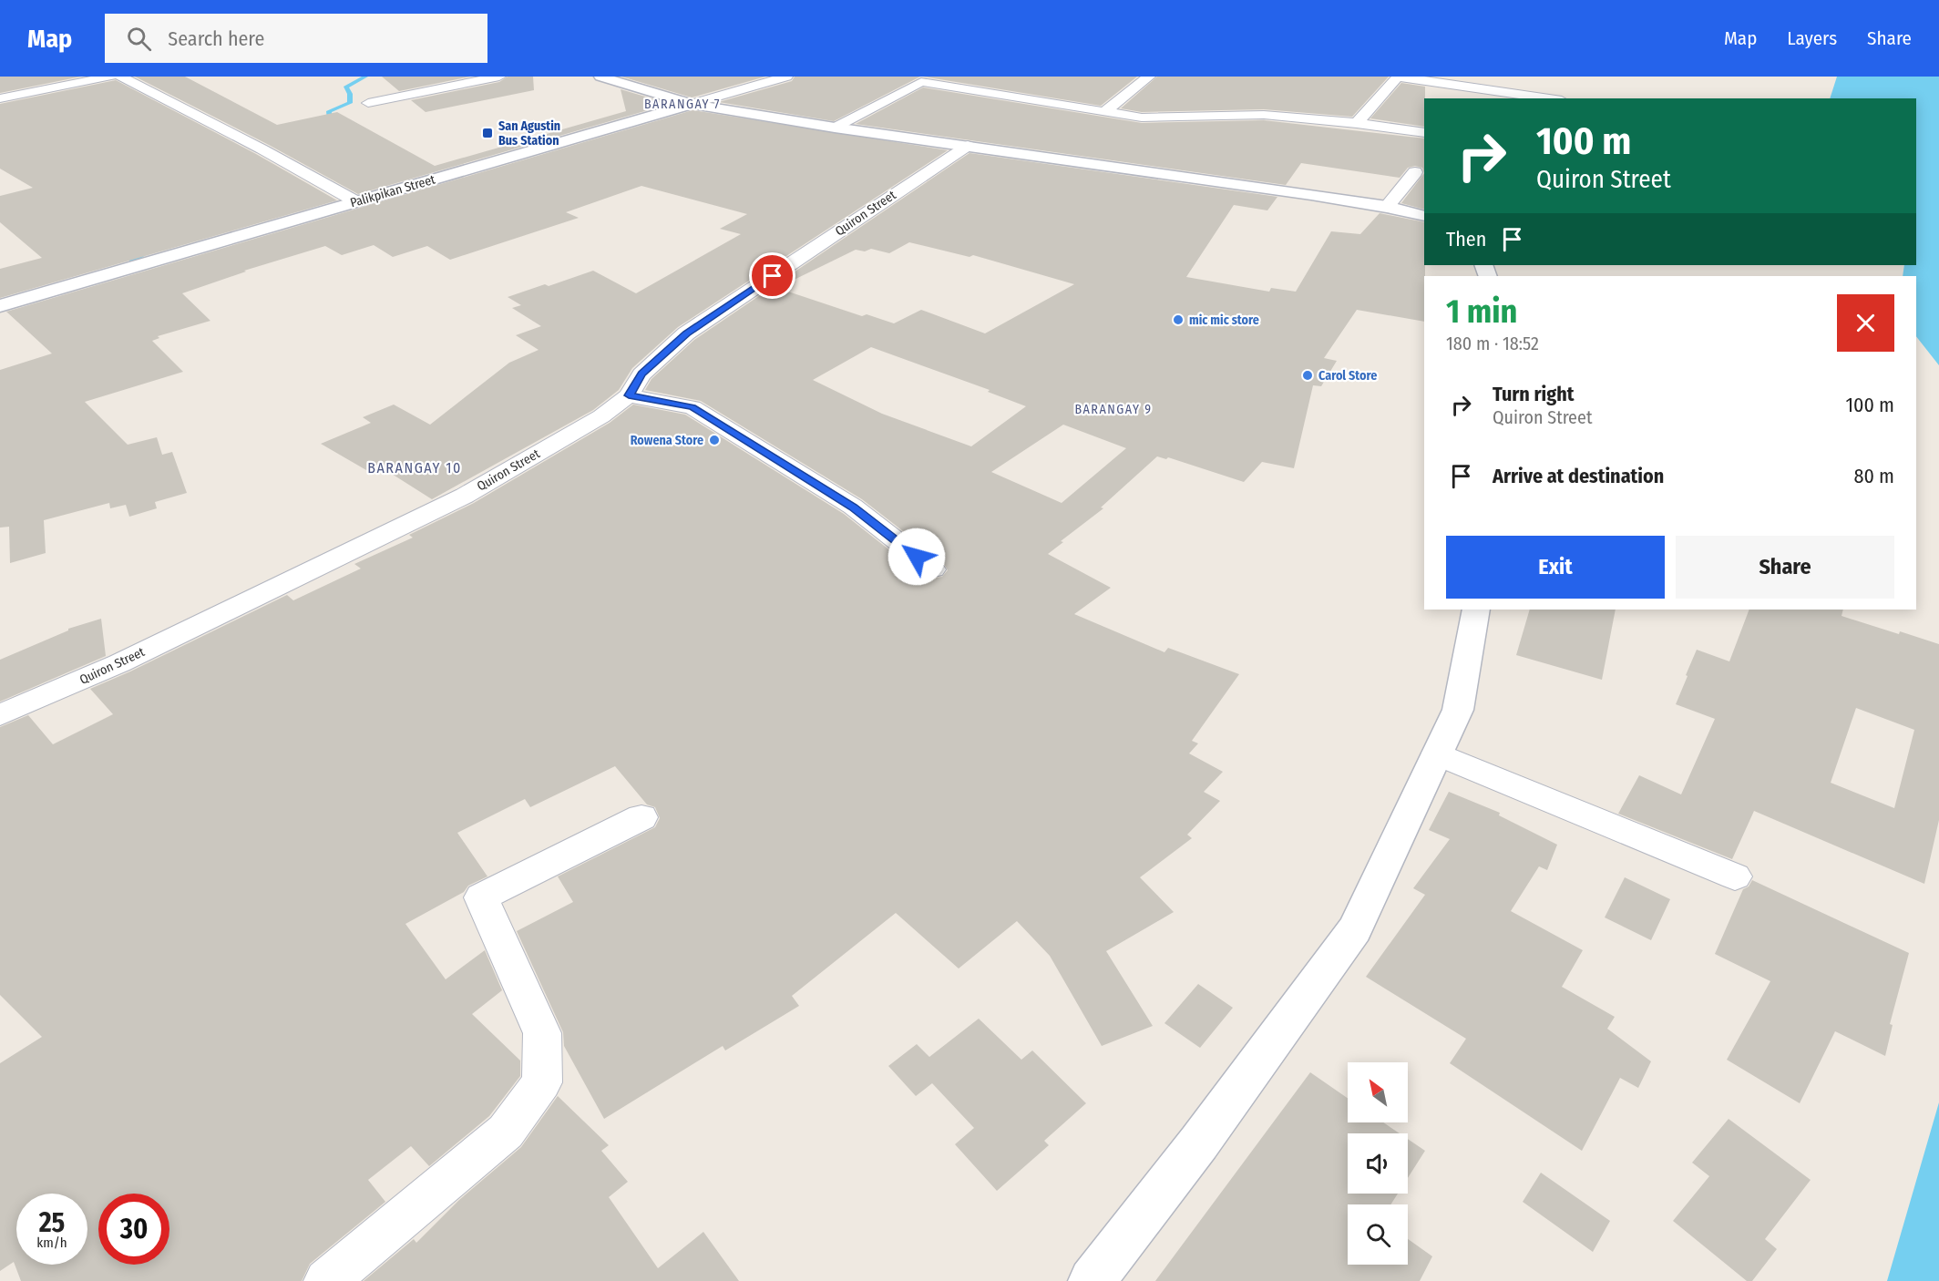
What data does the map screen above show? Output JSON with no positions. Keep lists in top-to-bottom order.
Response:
{
  "streets": {
    "street": ["Palikpikan Street", "Quiron Street"]
  },
  "districts": ["BARANGAY 7", "BARANGAY 9", "BARANGAY 10"],
  "places": {
    "transit": ["San Agustin Bus Station"],
    "other": ["mic mic store", "Carol Store", "Rowena Store"]
  },
  "north": "top left",
  "page": {
    "header": "Map",
    "search": "Search here",
    "nav": ["Map", "Layers", "Share"],
    "turn": ["100 m", "Quiron Street"],
    "then": "Then",
    "heading": ["1 min", "180 m · 18:52"],
    "list": [
      {
        "name": "Turn right",
        "note": "Quiron Street",
        "value": "100 m"
      },
      {
        "name": "Arrive at destination",
        "value": "80 m"
      }
    ],
    "buttons": ["Exit", "Share"],
    "speed": "25 km/h",
    "limit": "30"
  }
}
